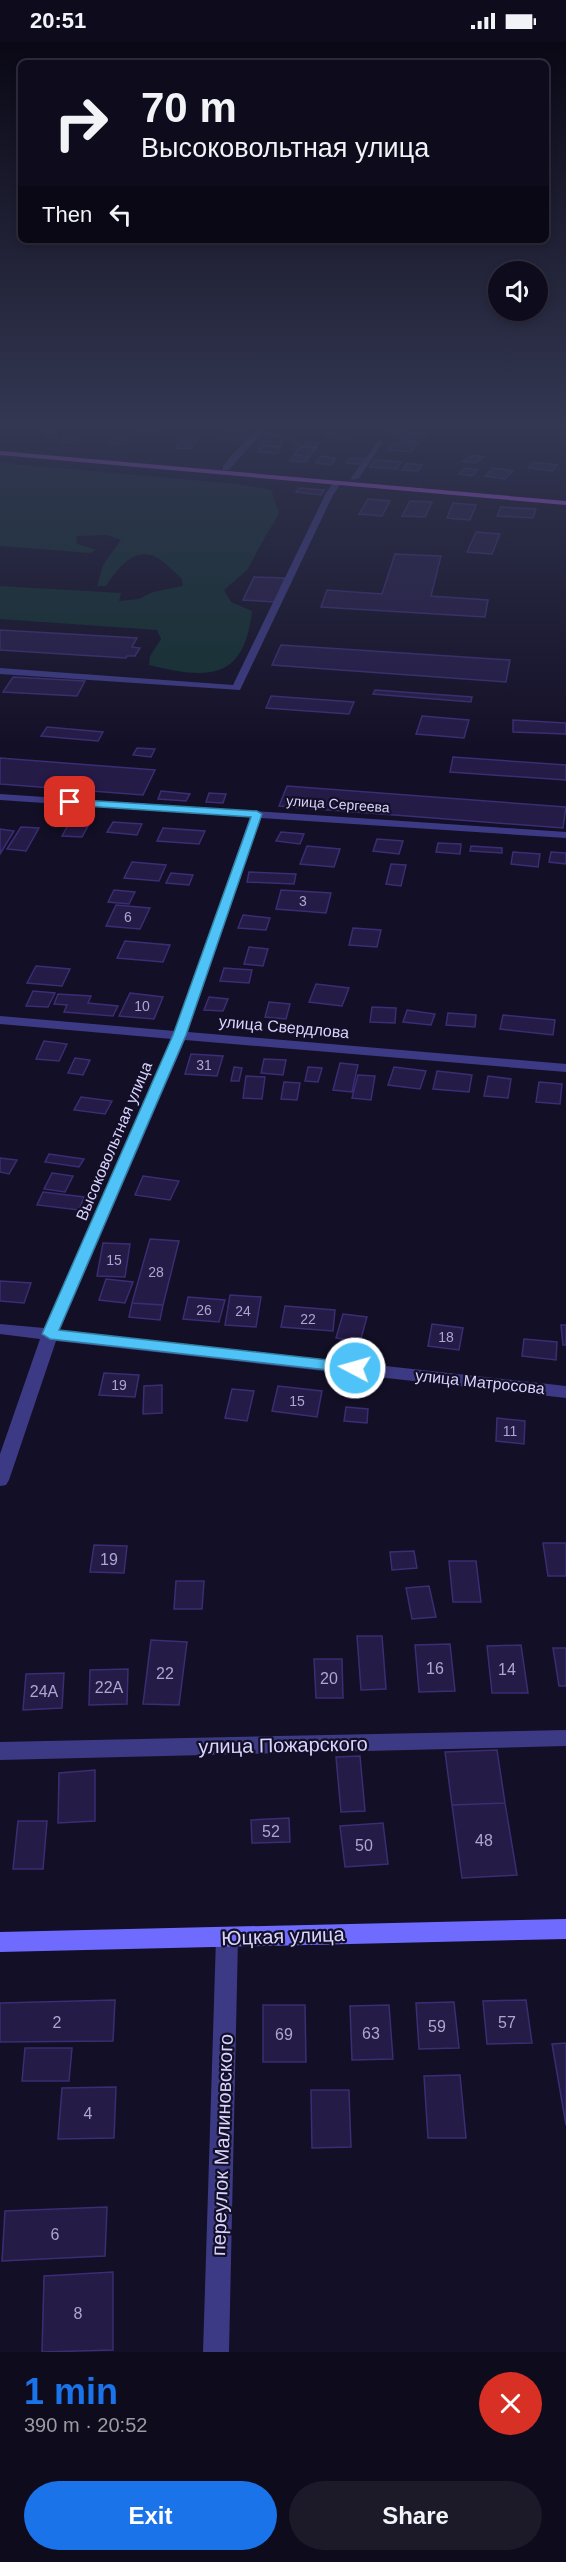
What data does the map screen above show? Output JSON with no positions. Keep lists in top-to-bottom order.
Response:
{
  "streets": {
    "main road": ["Юцкая улица"],
    "street": [
      "улица Сергеева",
      "улица Свердлова",
      "Высоковольтная улица",
      "улица Матросова",
      "улица Пожарского",
      "переулок Малиновского"
    ]
  },
  "crossings": [
    ["улица Сергеева", "Высоковольтная улица"],
    ["улица Свердлова", "Высоковольтная улица"],
    ["Высоковольтная улица", "улица Матросова"],
    ["Юцкая улица", "переулок Малиновского"]
  ],
  "house_numbers": [
    "3",
    "6",
    "10",
    "31",
    "15",
    "28",
    "26",
    "24",
    "22",
    "18",
    "19",
    "15",
    "11",
    "19",
    "16",
    "14",
    "22",
    "20",
    "22А",
    "24А",
    "52",
    "48",
    "50",
    "2",
    "57",
    "59",
    "63",
    "69",
    "4",
    "6",
    "8"
  ],
  "page": {
    "status": "20:51",
    "turn": ["70 m", "Высоковольтная улица"],
    "then": "Then",
    "heading": ["1 min", "390 m · 20:52"],
    "buttons": ["Exit", "Share"]
  }
}
